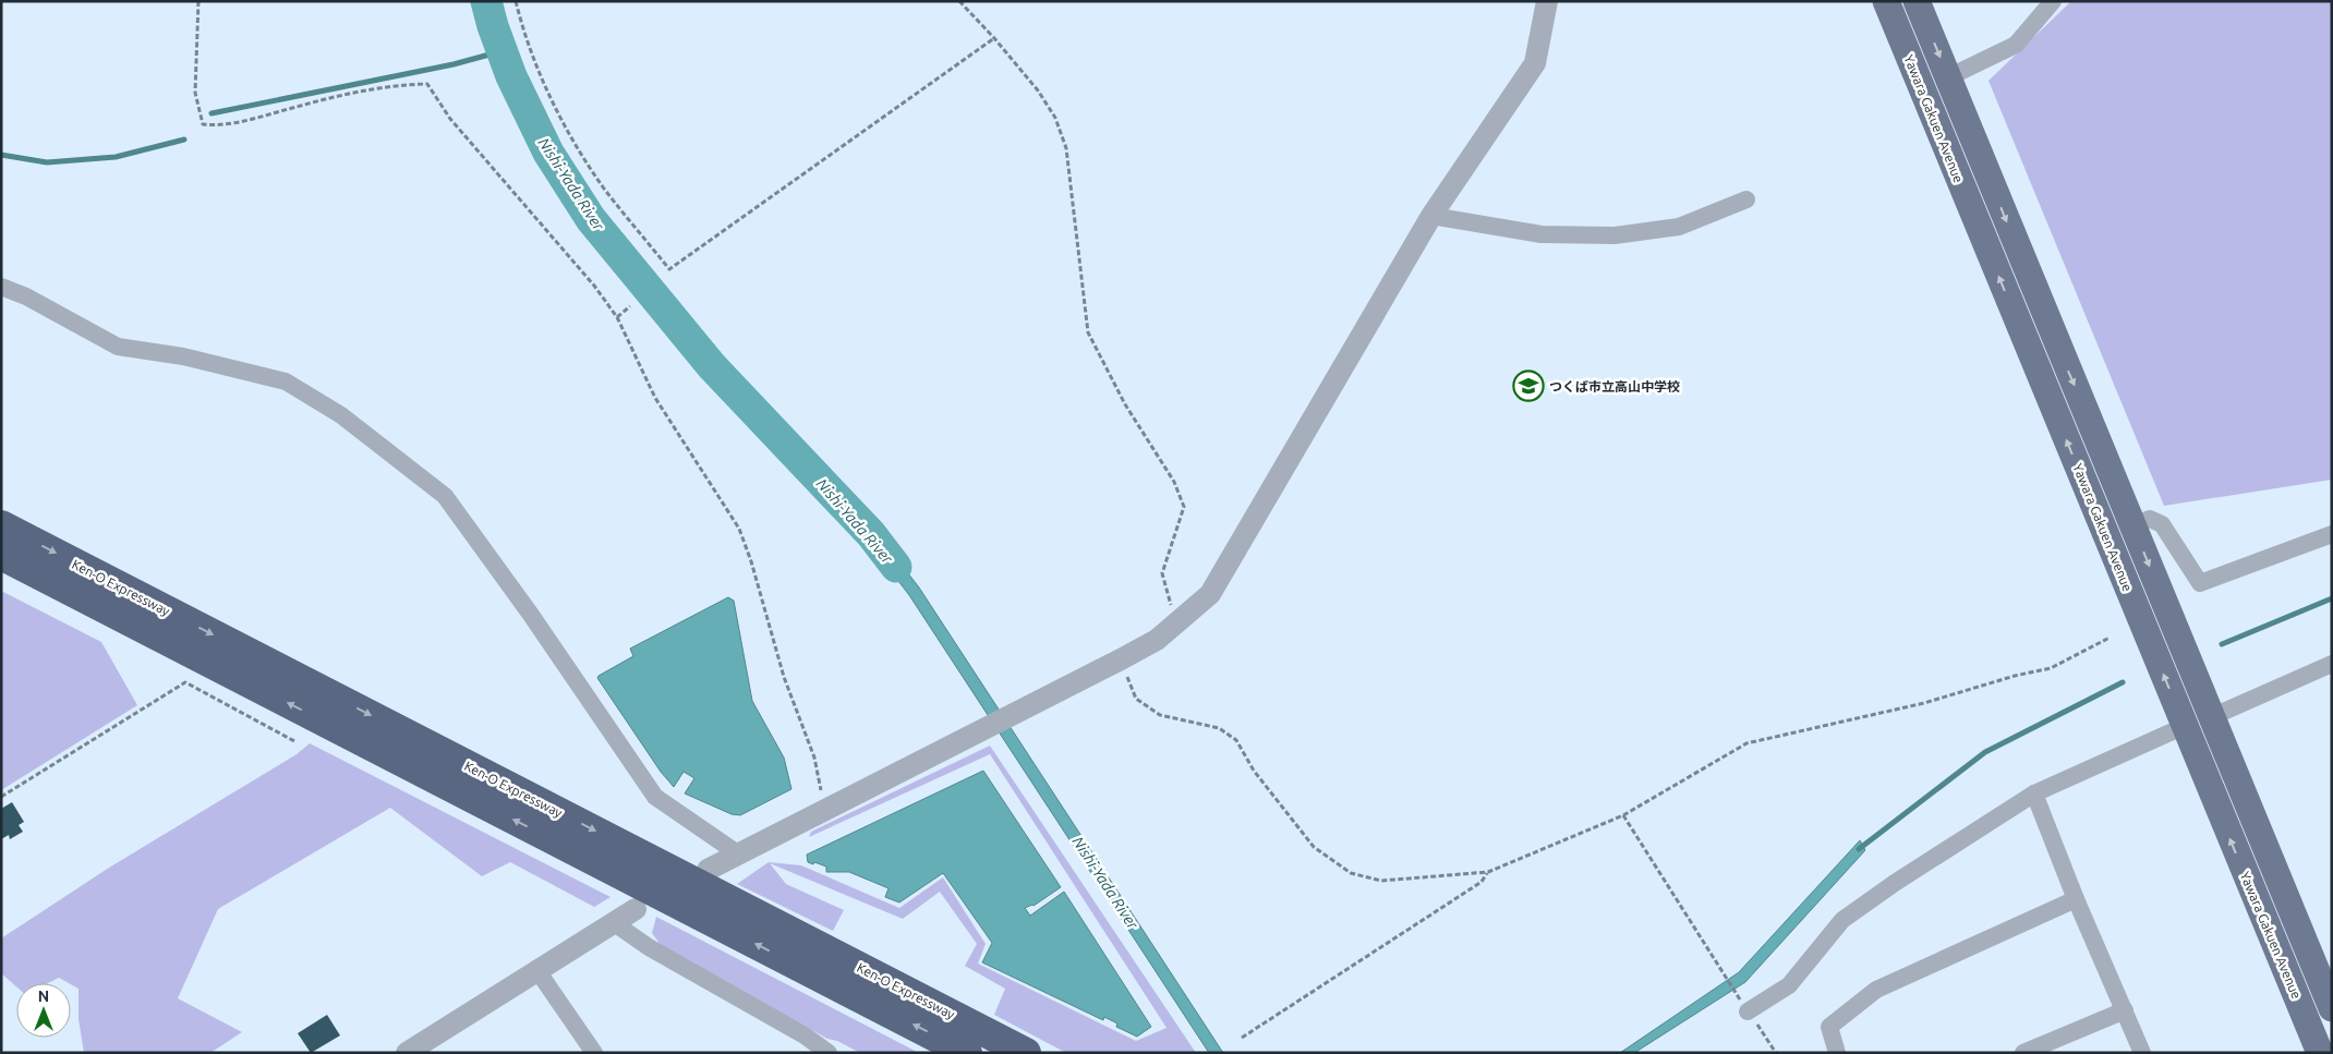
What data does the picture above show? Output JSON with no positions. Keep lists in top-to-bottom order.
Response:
{
  "streets": {
    "highway": ["Ken-O Expressway"],
    "main road": ["Yawara Gakuen Avenue"]
  },
  "water": ["Nishi-Yada River"],
  "places": {
    "school or university": ["つくば市立高山中学校"]
  },
  "north": "top"
}
